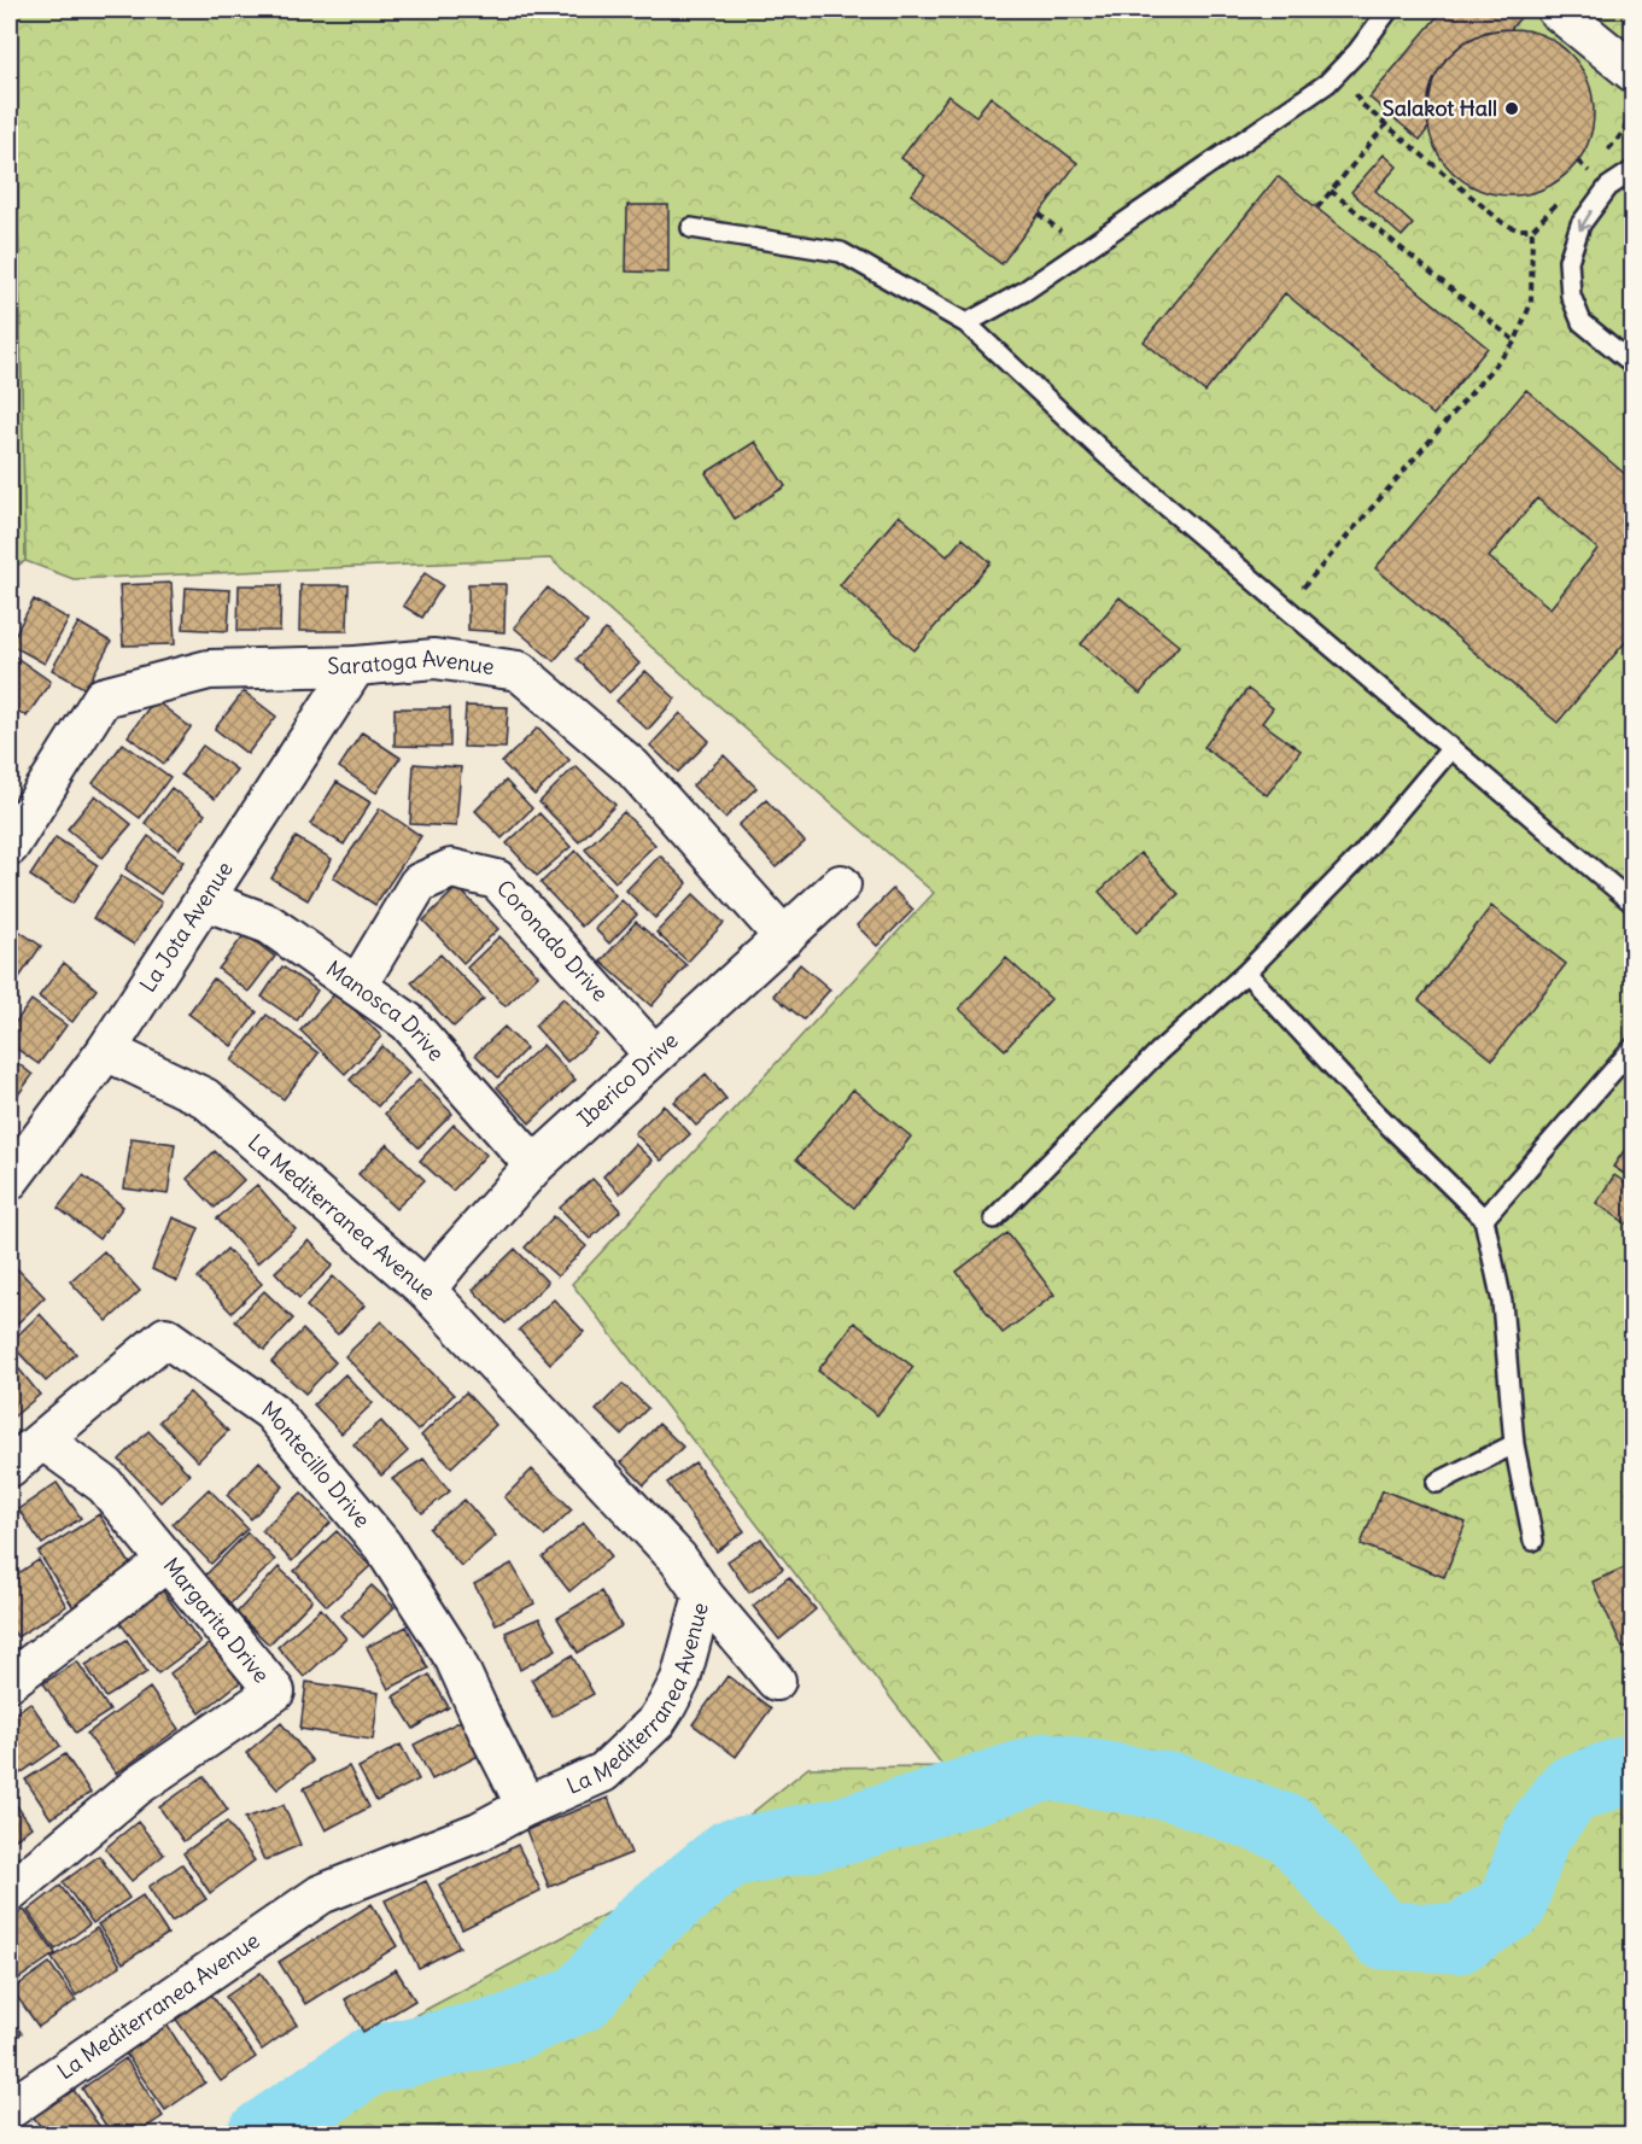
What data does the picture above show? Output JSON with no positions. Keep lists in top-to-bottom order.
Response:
{
  "streets": {
    "street": [
      "Saratoga Avenue",
      "La Jota Avenue",
      "Coronado Drive",
      "Manosca Drive",
      "Iberico Drive",
      "La Mediterranea Avenue",
      "Montecillo Drive",
      "Margarita Drive"
    ]
  },
  "crossings": [
    ["Saratoga Avenue", "La Jota Avenue"],
    ["Saratoga Avenue", "Iberico Drive"],
    ["La Jota Avenue", "Manosca Drive"],
    ["La Jota Avenue", "La Mediterranea Avenue"],
    ["Coronado Drive", "Manosca Drive"],
    ["Coronado Drive", "Iberico Drive"],
    ["Manosca Drive", "Iberico Drive"],
    ["Iberico Drive", "La Mediterranea Avenue"],
    ["La Mediterranea Avenue", "Montecillo Drive"],
    ["Montecillo Drive", "Margarita Drive"]
  ],
  "places": ["Salakot Hall"]
}
